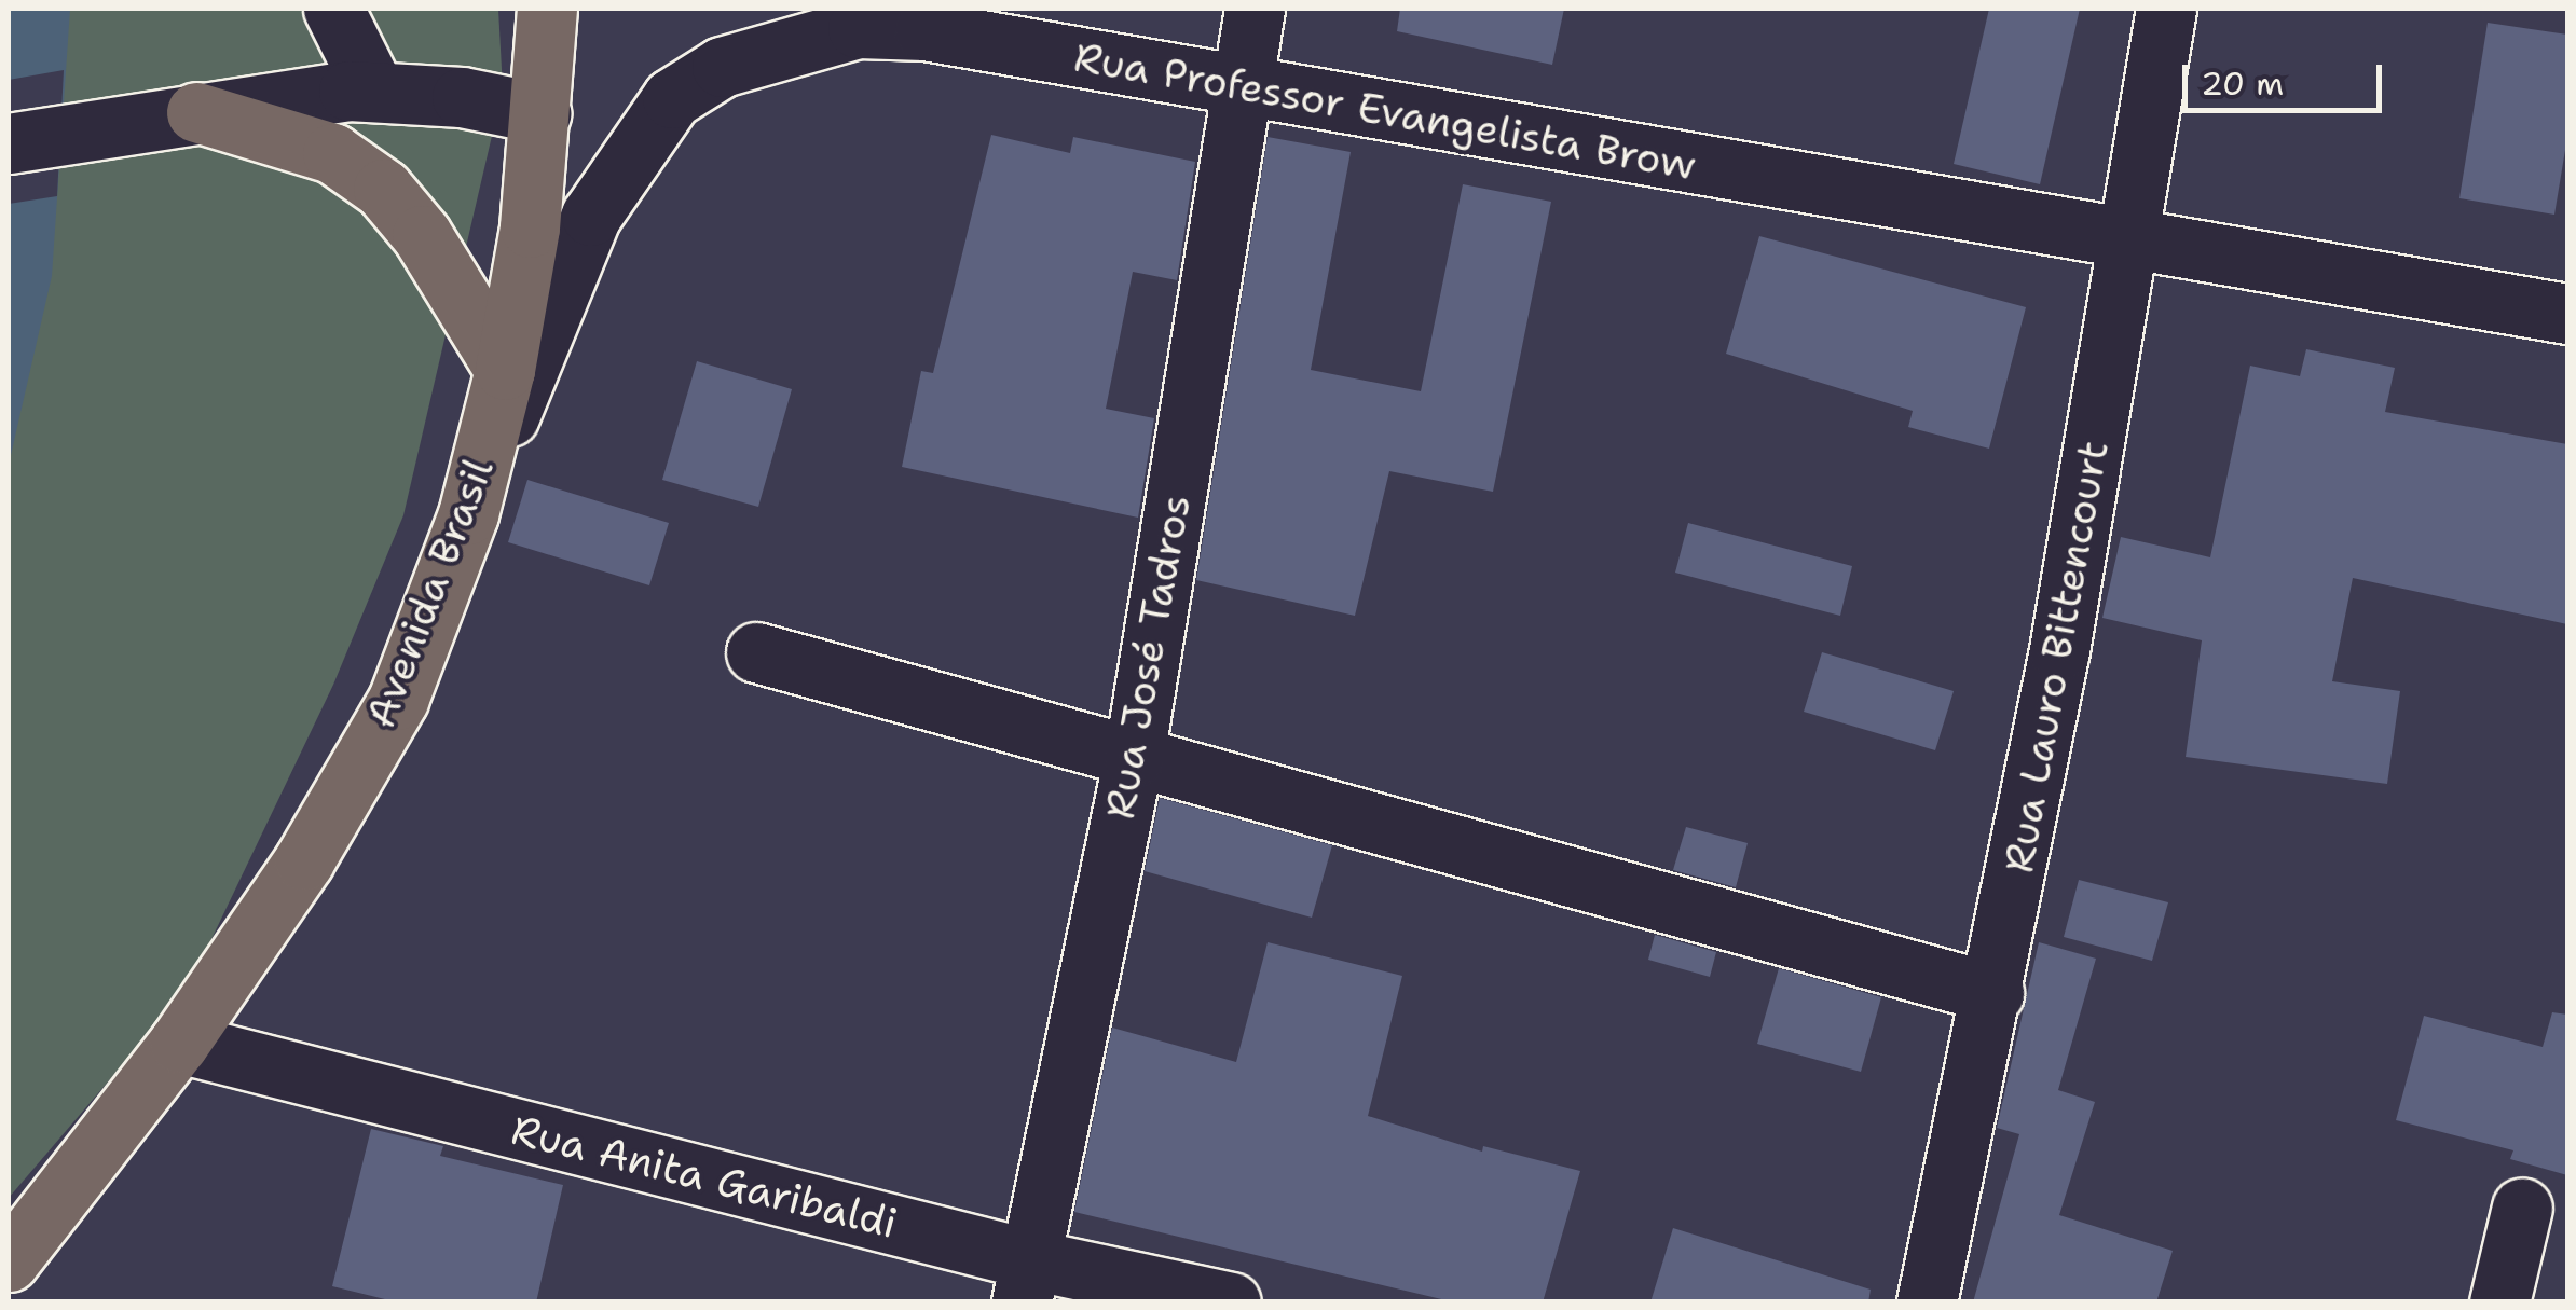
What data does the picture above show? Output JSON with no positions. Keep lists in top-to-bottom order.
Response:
{
  "streets": {
    "highway": ["Avenida Brasil"],
    "street": [
      "Rua Professor Evangelista Brow",
      "Rua José Tadros",
      "Rua Lauro Bittencourt",
      "Rua Anita Garibaldi"
    ]
  },
  "crossings": [
    ["Rua Professor Evangelista Brow", "Avenida Brasil"],
    ["Rua Professor Evangelista Brow", "Rua José Tadros"],
    ["Rua Professor Evangelista Brow", "Rua Lauro Bittencourt"],
    ["Avenida Brasil", "Rua Anita Garibaldi"],
    ["Rua José Tadros", "Rua Anita Garibaldi"]
  ],
  "scale_bar": "20 m"
}
